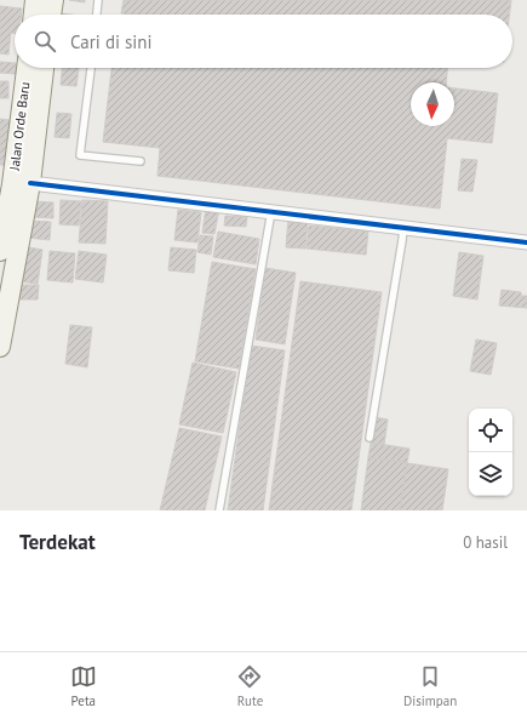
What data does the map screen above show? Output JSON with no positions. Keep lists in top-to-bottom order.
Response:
{
  "streets": {
    "main road": ["Jalan Orde Baru"]
  },
  "north": "bottom",
  "page": {
    "search": "Cari di sini",
    "heading": ["Terdekat", "0 hasil"],
    "nav": ["Peta", "Rute", "Disimpan"]
  }
}
